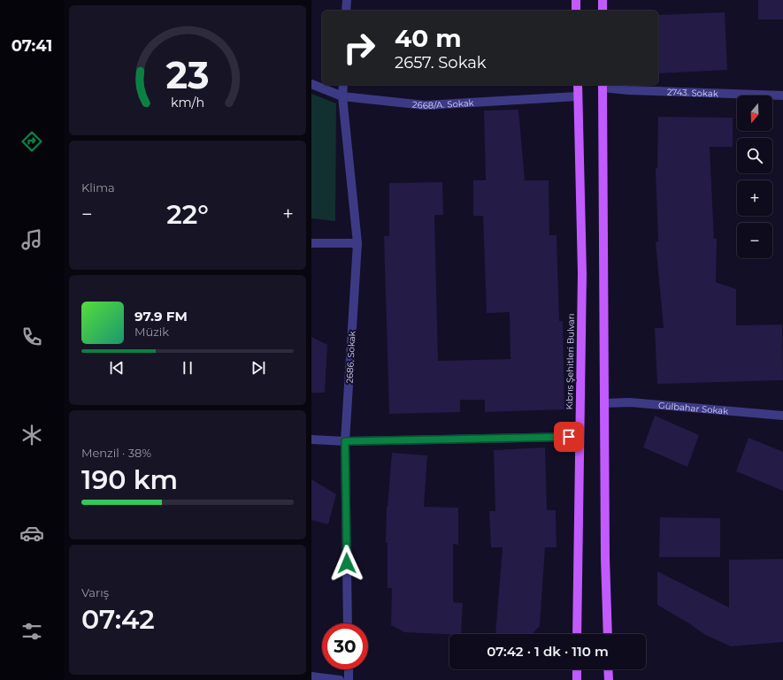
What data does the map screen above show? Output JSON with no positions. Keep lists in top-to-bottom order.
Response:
{
  "streets": {
    "main road": ["Kıbrıs Şehitleri Bulvarı"],
    "street": [
      "2743. Sokak",
      "2668/A. Sokak",
      "2686. Sokak",
      "Gülbahar Sokak"
    ]
  },
  "crossings": [
    ["2668/A. Sokak", "2686. Sokak"],
    ["2668/A. Sokak", "Kıbrıs Şehitleri Bulvarı"]
  ],
  "north": "bottom",
  "page": {
    "tabs": "07:41",
    "turn": ["40 m", "2657. Sokak"],
    "map_buttons": ["+", "−"],
    "tile": [
      "Klima",
      ["Menzil · 38%", "190 km"],
      ["Varış", "07:42"]
    ],
    "heat": ["−", "22°", "+"],
    "song": ["97.9 FM", "Müzik"],
    "limit": "30",
    "trip": "07:42 · 1 dk · 110 m",
    "gauge": ["23", "km/h"]
  }
}
